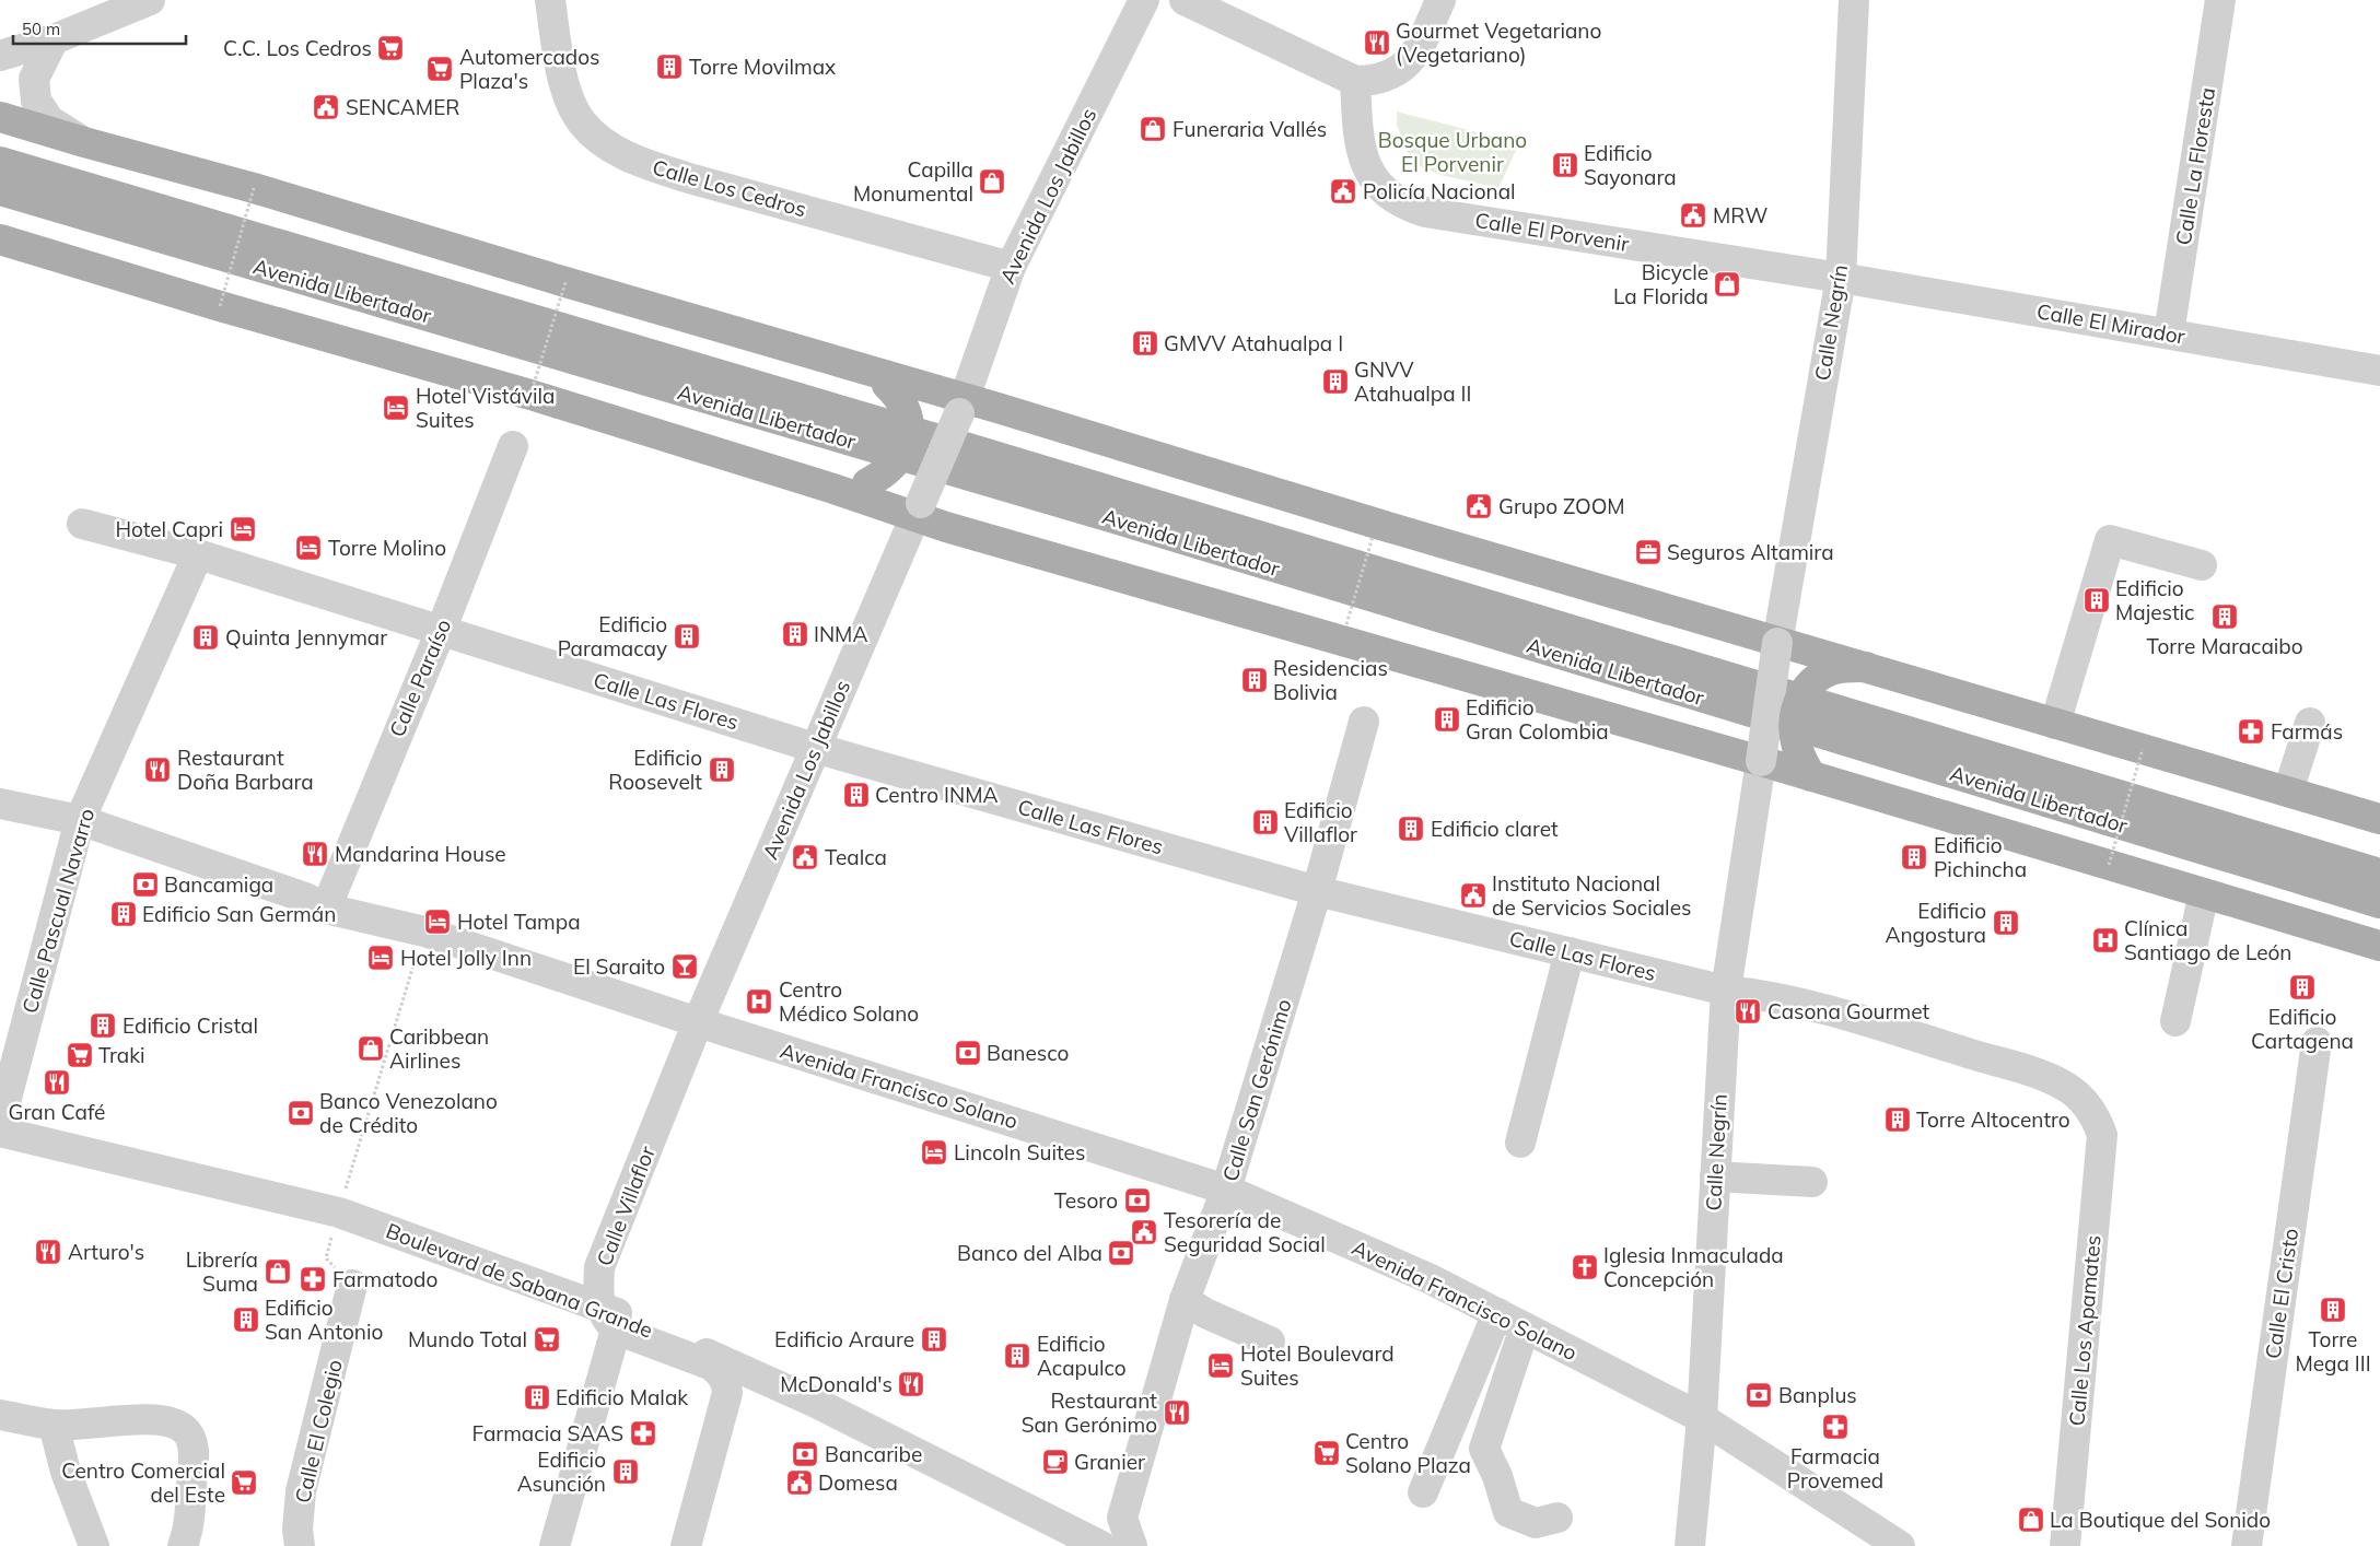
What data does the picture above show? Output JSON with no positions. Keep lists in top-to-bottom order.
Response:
{
  "streets": {
    "main road": ["Avenida Libertador"],
    "street": [
      "Calle La Floresta",
      "Calle Los Cedros",
      "Avenida Los Jabillos",
      "Calle El Porvenir",
      "Calle Negrín",
      "Calle El Mirador",
      "Calle Paraíso",
      "Calle Las Flores",
      "Calle Pascual Navarro",
      "Avenida Francisco Solano",
      "Calle San Gerónimo",
      "Calle Villaflor",
      "Boulevard de Sabana Grande",
      "Calle El Cristo",
      "Calle Los Apamates",
      "Calle El Colegio"
    ]
  },
  "crossings": [
    ["Calle La Floresta", "Calle El Mirador"],
    ["Calle Los Cedros", "Avenida Los Jabillos"],
    ["Avenida Los Jabillos", "Avenida Libertador"],
    ["Avenida Los Jabillos", "Calle Las Flores"],
    ["Avenida Los Jabillos", "Avenida Francisco Solano"],
    ["Avenida Los Jabillos", "Calle Villaflor"],
    ["Calle El Porvenir", "Calle Negrín"],
    ["Calle El Porvenir", "Calle El Mirador"],
    ["Avenida Libertador", "Calle Negrín"],
    ["Calle Negrín", "Calle El Mirador"],
    ["Calle Negrín", "Calle Las Flores"],
    ["Calle Negrín", "Avenida Francisco Solano"],
    ["Calle Paraíso", "Calle Las Flores"],
    ["Calle Paraíso", "Avenida Francisco Solano"],
    ["Calle Las Flores", "Calle Pascual Navarro"],
    ["Calle Las Flores", "Calle San Gerónimo"],
    ["Calle Las Flores", "Calle Los Apamates"],
    ["Calle Pascual Navarro", "Avenida Francisco Solano"],
    ["Avenida Francisco Solano", "Calle San Gerónimo"],
    ["Avenida Francisco Solano", "Calle Villaflor"],
    ["Calle Villaflor", "Boulevard de Sabana Grande"]
  ],
  "parks": ["Bosque Urbano El Porvenir"],
  "places": {
    "restaurant": [
      "Gourmet Vegetariano (Vegetariano)",
      "Restaurant Doña Barbara",
      "Mandarina House",
      "Casona Gourmet",
      "Gran Café",
      "Arturo's",
      "McDonald's",
      "Restaurant San Gerónimo"
    ],
    "supermarket": [
      "C.C. Los Cedros",
      "Automercados Plaza's",
      "Traki",
      "Mundo Total",
      "Centro Solano Plaza",
      "Centro Comercial del Este"
    ],
    "building": [
      "Torre Movilmax",
      "Edificio Sayonara",
      "GMVV Atahualpa I",
      "GNVV Atahualpa II",
      "Edificio Majestic",
      "Torre Maracaibo",
      "INMA",
      "Edificio Paramacay",
      "Quinta Jennymar",
      "Residencias Bolivia",
      "Edificio Gran Colombia",
      "Edificio Roosevelt",
      "Centro INMA",
      "Edificio Villaflor",
      "Edificio claret",
      "Edificio Pichincha",
      "Edificio San Germán",
      "Edificio Angostura",
      "Edificio Cartagena",
      "Edificio Cristal",
      "Torre Altocentro",
      "Torre Mega III",
      "Edificio San Antonio",
      "Edificio Araure",
      "Edificio Acapulco",
      "Edificio Malak",
      "Edificio Asunción"
    ],
    "public building": [
      "SENCAMER",
      "Policía Nacional",
      "MRW",
      "Grupo ZOOM",
      "Tealca",
      "Instituto Nacional de Servicios Sociales",
      "Tesorería de Seguridad Social",
      "Domesa"
    ],
    "shop": [
      "Funeraria Vallés",
      "Capilla Monumental",
      "Bicycle La Florida",
      "Caribbean Airlines",
      "Librería Suma",
      "La Boutique del Sonido"
    ],
    "hotel": [
      "Hotel Vistávila Suites",
      "Hotel Capri",
      "Torre Molino",
      "Hotel Tampa",
      "Hotel Jolly Inn",
      "Lincoln Suites",
      "Hotel Boulevard Suites"
    ],
    "office": ["Seguros Altamira"],
    "pharmacy": [
      "Farmás",
      "Farmatodo",
      "Farmacia Provemed",
      "Farmacia SAAS"
    ],
    "bank": [
      "Bancamiga",
      "Banesco",
      "Banco Venezolano de Crédito",
      "Tesoro",
      "Banco del Alba",
      "Banplus",
      "Bancaribe"
    ],
    "hospital": ["Clínica Santiago de León", "Centro Médico Solano"],
    "bar": ["El Saraito"],
    "church": ["Iglesia Inmaculada Concepción"],
    "cafe": ["Granier"]
  },
  "scale_bar": "50 m"
}
